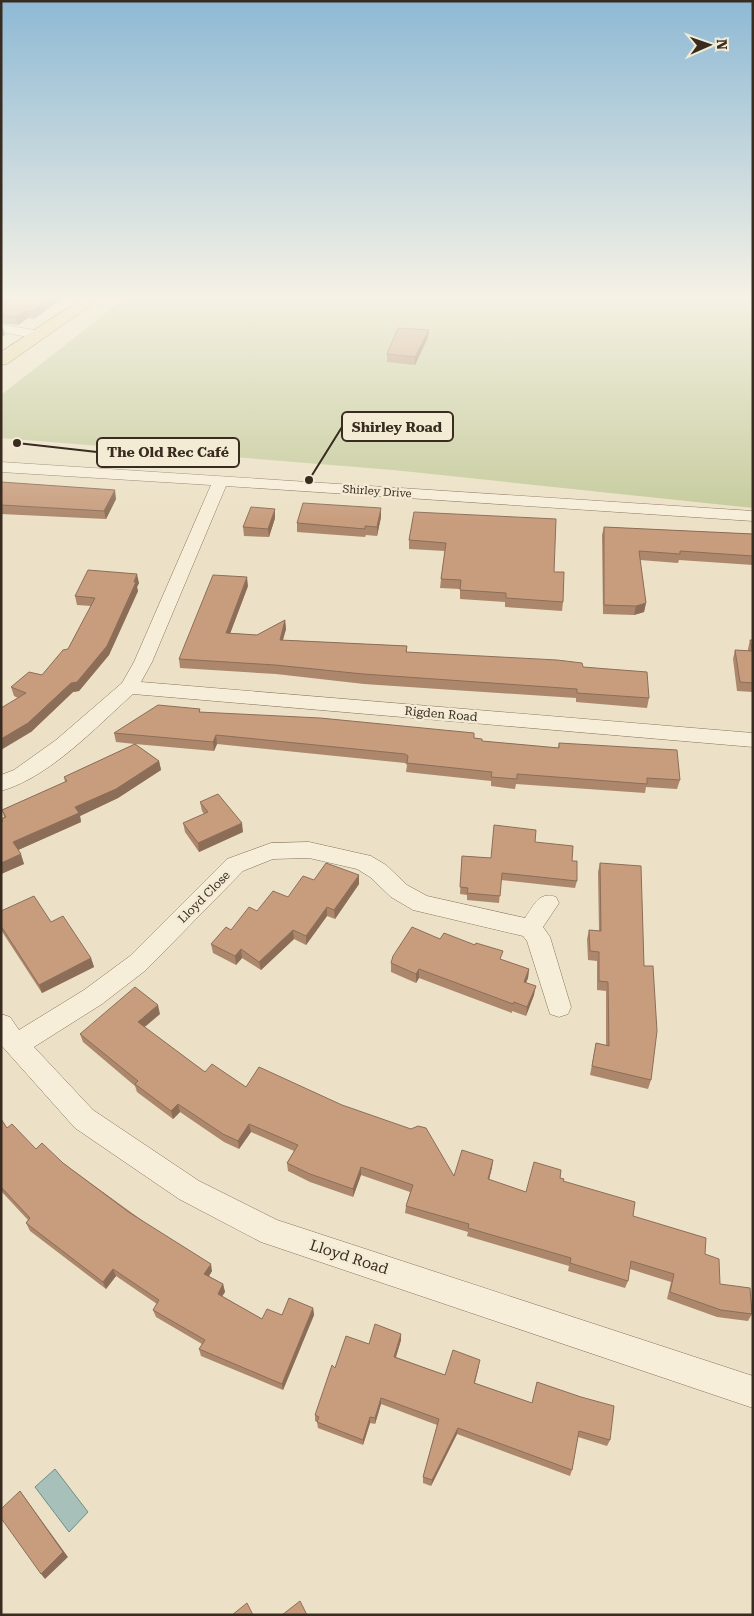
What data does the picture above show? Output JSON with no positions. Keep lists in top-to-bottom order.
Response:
{
  "streets": {
    "street": [
      "Shirley Drive",
      "Rigden Road",
      "Lloyd Close",
      "Lloyd Road"
    ]
  },
  "crossings": [
    ["Lloyd Close", "Lloyd Road"]
  ],
  "places": ["The Old Rec Café", "Shirley Road"],
  "north": "right"
}
